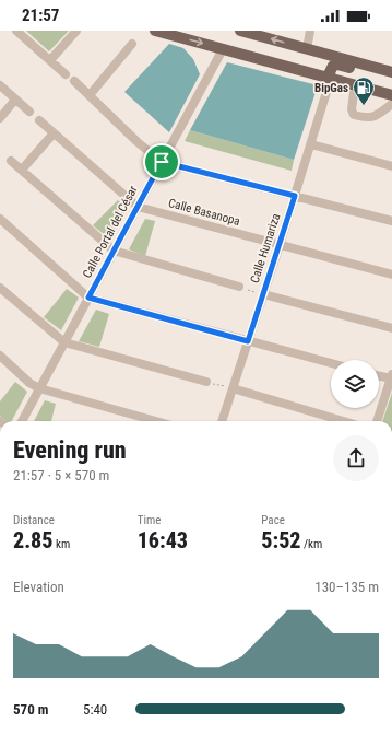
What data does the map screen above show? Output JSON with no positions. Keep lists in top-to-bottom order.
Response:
{
  "streets": {
    "street": ["Calle Basanopa", "Calle Portal del César", "Calle Humariza"]
  },
  "crossings": [
    ["Calle Basanopa", "Calle Portal del César"],
    ["Calle Basanopa", "Calle Humariza"]
  ],
  "places": {
    "fuel station": ["BipGas"]
  },
  "page": {
    "status": "21:57",
    "heading": ["Evening run", "21:57 · 5 × 570 m"],
    "stats": [
      ["Distance", "2.85 km"],
      ["Time", "16:43"],
      ["Pace", "5:52 /km"]
    ],
    "chart": ["Elevation", "130–135 m"],
    "list": [
      {
        "name": "570 m",
        "note": "5:40"
      }
    ]
  }
}
